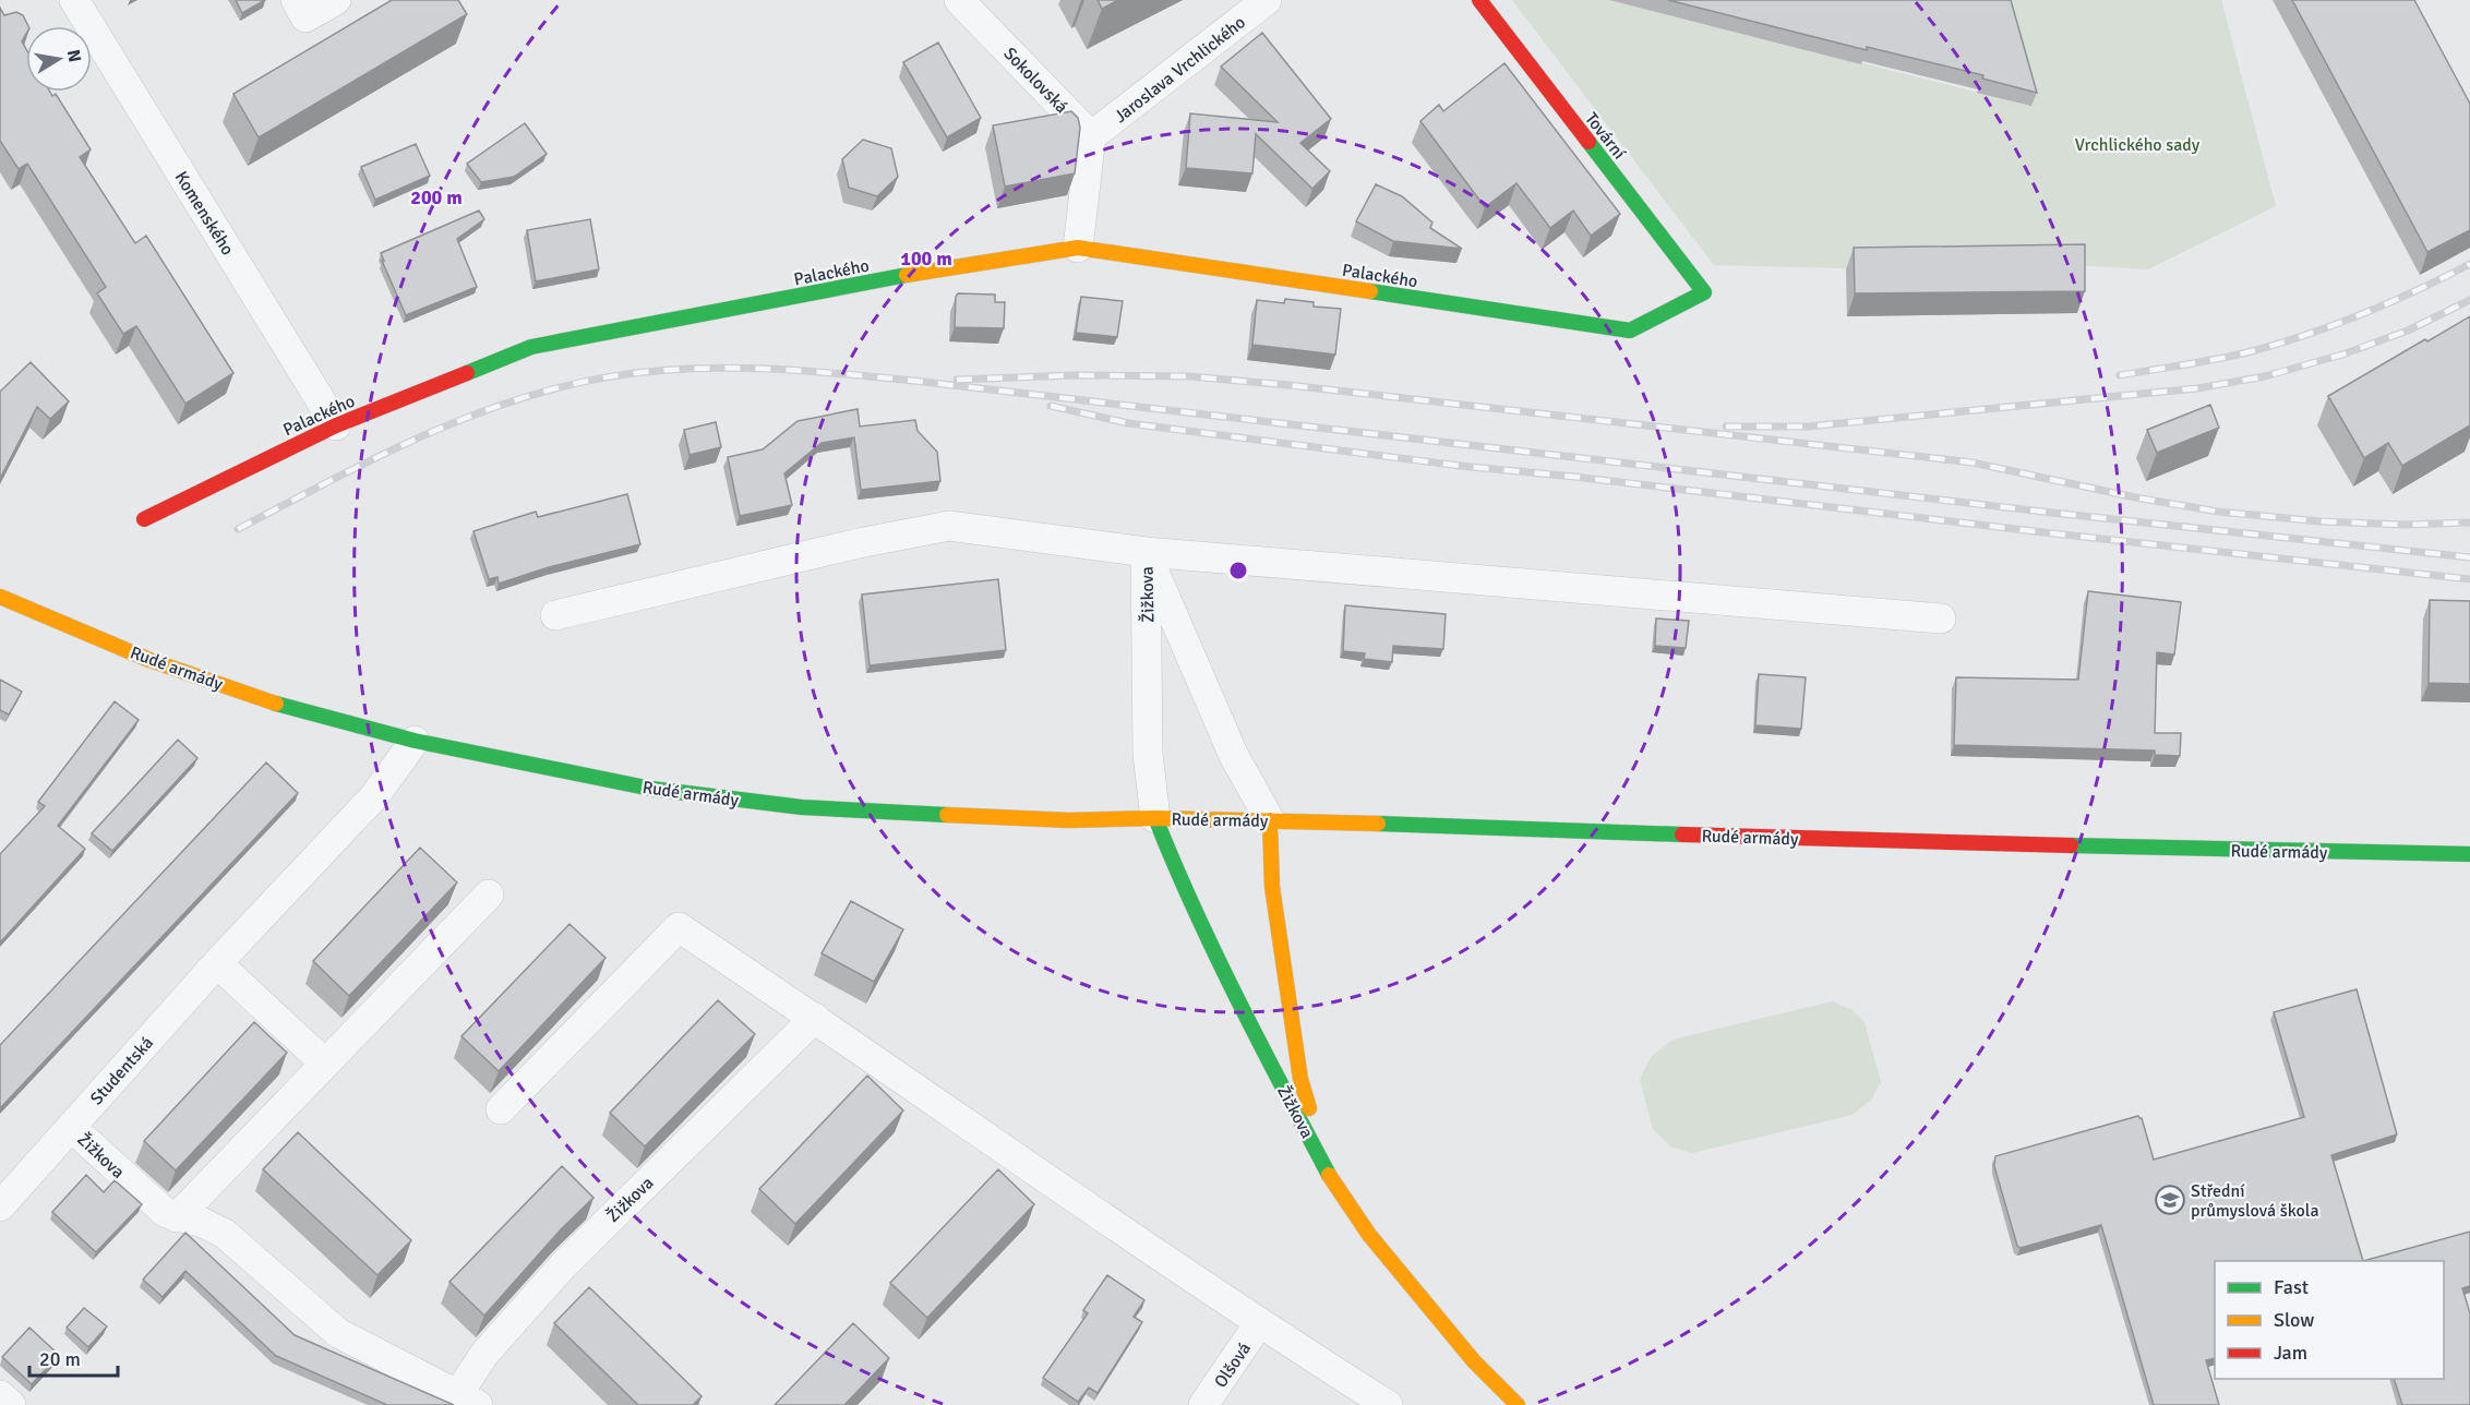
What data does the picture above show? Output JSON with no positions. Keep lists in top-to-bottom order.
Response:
{
  "streets": {
    "street": [
      "Jaroslava Vrchlického",
      "Sokolovská",
      "Tovární",
      "Komenského",
      "Palackého",
      "Žižkova",
      "Rudé armády",
      "Studentská",
      "Olšová"
    ]
  },
  "crossings": [
    ["Jaroslava Vrchlického", "Sokolovská"],
    ["Tovární", "Palackého"],
    ["Komenského", "Palackého"],
    ["Žižkova", "Rudé armády"],
    ["Žižkova", "Studentská"],
    ["Rudé armády", "Studentská"]
  ],
  "parks": ["Vrchlického sady"],
  "places": {
    "school or university": ["Střední průmyslová škola"]
  },
  "legend": ["Fast", "Slow", "Jam"],
  "scale_bar": "20 m",
  "north": "right",
  "rings": ["200 m", "100 m"]
}
